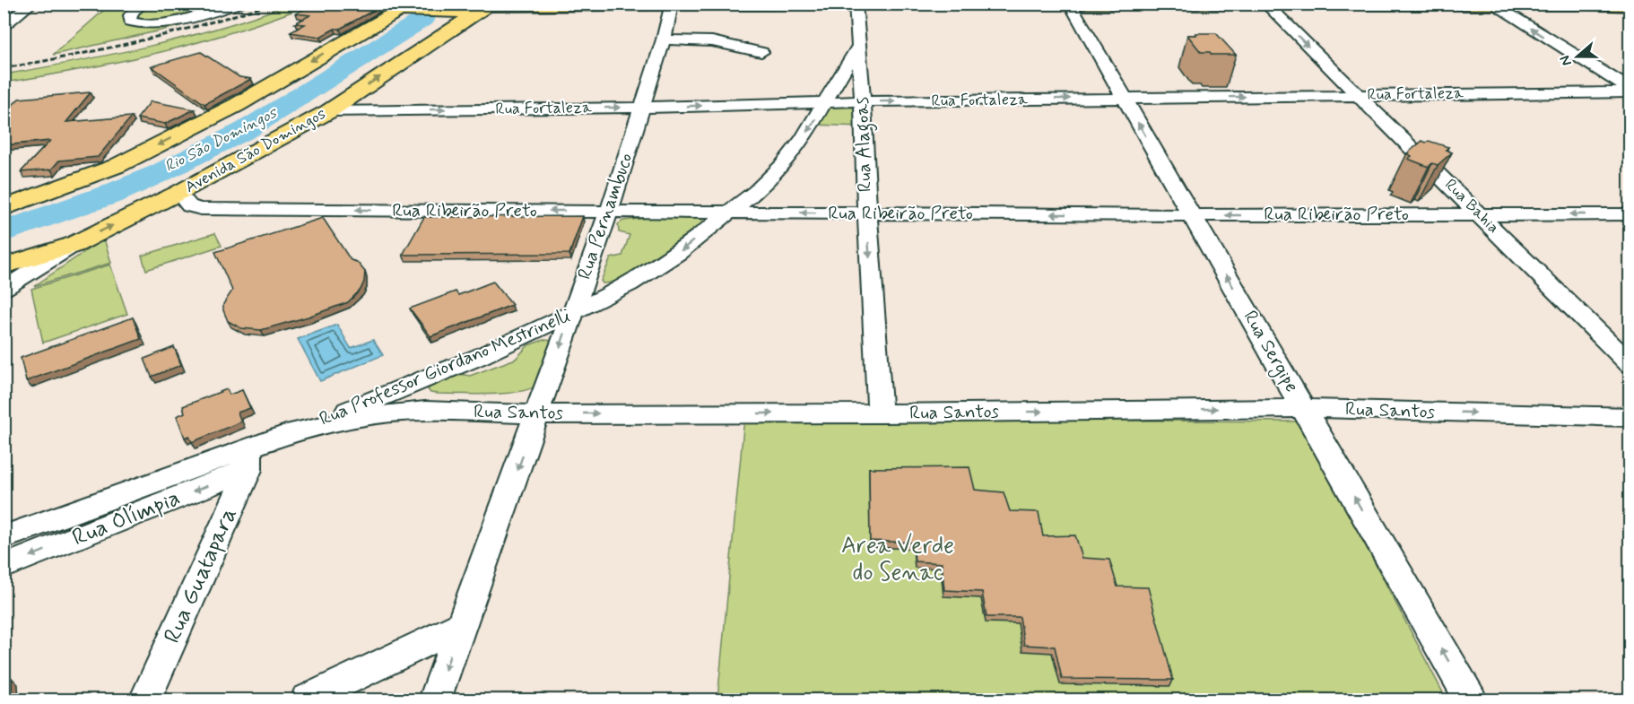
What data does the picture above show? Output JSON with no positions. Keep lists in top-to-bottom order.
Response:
{
  "streets": {
    "main road": ["Avenida São Domingos"],
    "street": [
      "Rua Fortaleza",
      "Rua Alagoas",
      "Rua Bahia",
      "Rua Ribeirão Preto",
      "Rua Pernambuco",
      "Rua Sergipe",
      "Rua Professor Giordano Mestrinelli",
      "Rua Santos",
      "Rua Olímpia",
      "Rua Guatapara"
    ]
  },
  "crossings": [
    ["Rua Fortaleza", "Rua Alagoas"],
    ["Rua Fortaleza", "Avenida São Domingos"],
    ["Rua Fortaleza", "Rua Bahia"],
    ["Rua Fortaleza", "Rua Pernambuco"],
    ["Rua Fortaleza", "Rua Sergipe"],
    ["Rua Fortaleza", "Rua Professor Giordano Mestrinelli"],
    ["Rua Alagoas", "Rua Ribeirão Preto"],
    ["Rua Alagoas", "Rua Professor Giordano Mestrinelli"],
    ["Rua Alagoas", "Rua Santos"],
    ["Avenida São Domingos", "Rua Ribeirão Preto"],
    ["Rua Bahia", "Rua Ribeirão Preto"],
    ["Rua Ribeirão Preto", "Rua Pernambuco"],
    ["Rua Ribeirão Preto", "Rua Sergipe"],
    ["Rua Ribeirão Preto", "Rua Professor Giordano Mestrinelli"],
    ["Rua Pernambuco", "Rua Professor Giordano Mestrinelli"],
    ["Rua Pernambuco", "Rua Santos"],
    ["Rua Sergipe", "Rua Santos"],
    ["Rua Professor Giordano Mestrinelli", "Rua Santos"],
    ["Rua Professor Giordano Mestrinelli", "Rua Olímpia"],
    ["Rua Professor Giordano Mestrinelli", "Rua Guatapara"],
    ["Rua Olímpia", "Rua Guatapara"]
  ],
  "one_way": [
    "Rua Fortaleza",
    "Rua Alagoas",
    "Rua Ribeirão Preto",
    "Rua Pernambuco",
    "Rua Sergipe",
    "Rua Santos",
    "Rua Olímpia"
  ],
  "water": ["Rio São Domingos"],
  "parks": ["Area Verde do Senac"],
  "north": "left"
}
